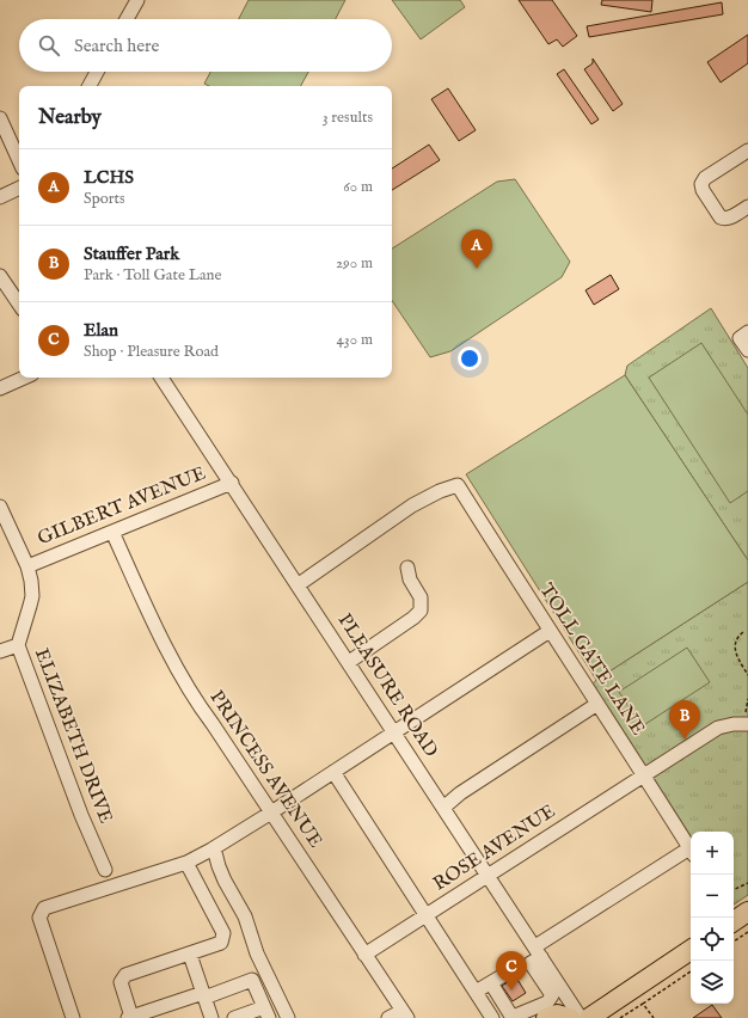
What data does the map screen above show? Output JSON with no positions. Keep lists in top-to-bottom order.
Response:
{
  "streets": {
    "street": [
      "GILBERT AVENUE",
      "TOLL GATE LANE",
      "PLEASURE ROAD",
      "ELIZABETH DRIVE",
      "PRINCESS AVENUE",
      "ROSE AVENUE"
    ]
  },
  "crossings": [
    ["GILBERT AVENUE", "PLEASURE ROAD"],
    ["GILBERT AVENUE", "ELIZABETH DRIVE"],
    ["GILBERT AVENUE", "PRINCESS AVENUE"],
    ["TOLL GATE LANE", "PLEASURE ROAD"],
    ["TOLL GATE LANE", "ROSE AVENUE"],
    ["PLEASURE ROAD", "ROSE AVENUE"],
    ["PRINCESS AVENUE", "ROSE AVENUE"]
  ],
  "page": {
    "search": "Search here",
    "heading": ["Nearby", "3 results"],
    "list": [
      {
        "mark": "A",
        "name": "LCHS",
        "note": "Sports",
        "value": "60 m"
      },
      {
        "mark": "B",
        "name": "Stauffer Park",
        "note": "Park · Toll Gate Lane",
        "value": "290 m"
      },
      {
        "mark": "C",
        "name": "Elan",
        "note": "Shop · Pleasure Road",
        "value": "430 m"
      }
    ],
    "pins": ["A", "B", "C"],
    "map_buttons": ["+", "−"]
  }
}
